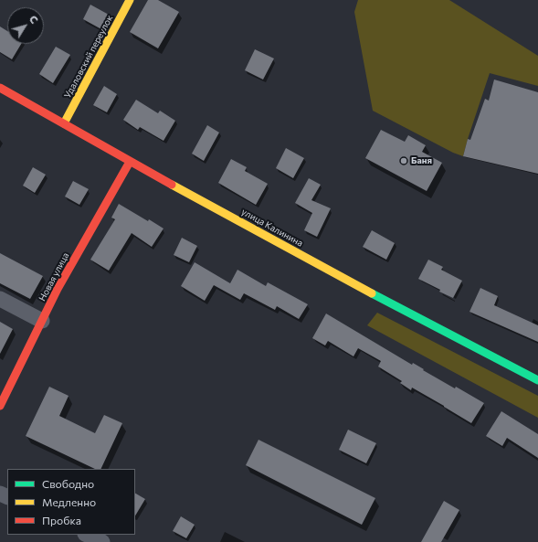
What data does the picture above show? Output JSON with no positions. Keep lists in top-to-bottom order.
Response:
{
  "streets": {
    "main road": ["Удаловский переулок", "улица Калинина", "Новая улица"]
  },
  "crossings": [
    ["Удаловский переулок", "улица Калинина"],
    ["улица Калинина", "Новая улица"]
  ],
  "places": ["Баня"],
  "legend": ["Свободно", "Медленно", "Пробка"],
  "north": "top right"
}
